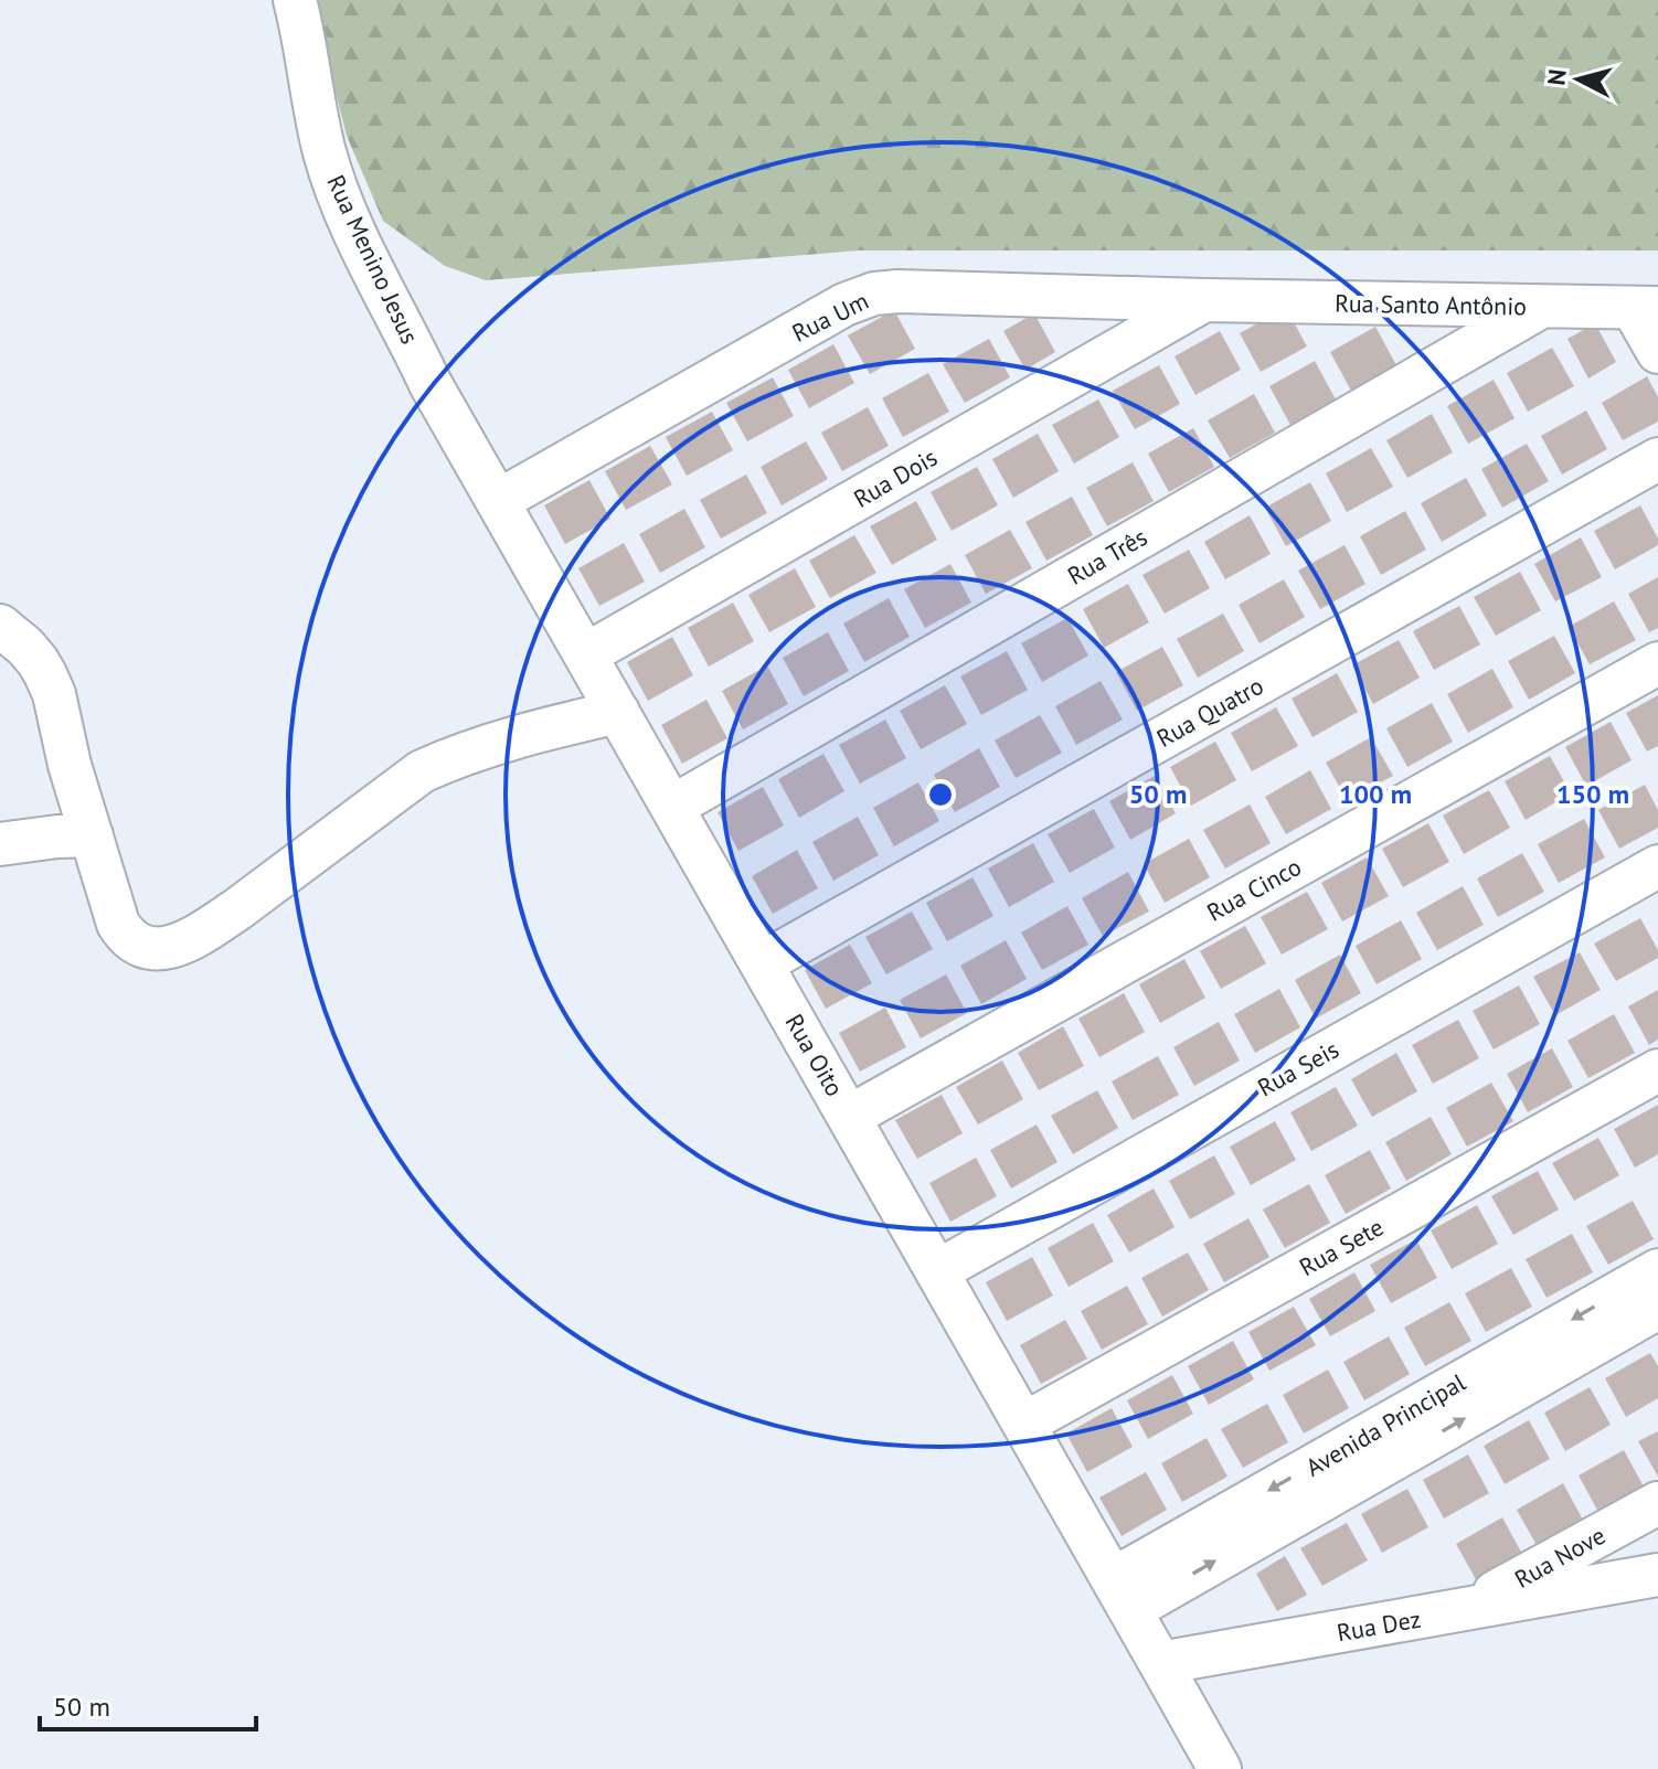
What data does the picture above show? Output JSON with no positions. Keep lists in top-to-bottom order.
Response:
{
  "streets": {
    "street": [
      "Rua Menino Jesus",
      "Rua Santo Antônio",
      "Rua Um",
      "Rua Dois",
      "Rua Três",
      "Rua Quatro",
      "Rua Cinco",
      "Rua Oito",
      "Rua Seis",
      "Rua Sete",
      "Avenida Principal",
      "Rua Nove",
      "Rua Dez"
    ]
  },
  "crossings": [
    ["Rua Menino Jesus", "Rua Um"],
    ["Rua Menino Jesus", "Rua Oito"],
    ["Rua Santo Antônio", "Rua Um"],
    ["Rua Santo Antônio", "Rua Dois"],
    ["Rua Santo Antônio", "Rua Três"],
    ["Rua Um", "Rua Dois"],
    ["Rua Um", "Rua Oito"],
    ["Rua Dois", "Rua Oito"],
    ["Rua Três", "Rua Oito"],
    ["Rua Quatro", "Rua Oito"],
    ["Rua Cinco", "Rua Oito"],
    ["Rua Oito", "Rua Seis"],
    ["Rua Oito", "Rua Sete"],
    ["Rua Oito", "Avenida Principal"],
    ["Rua Nove", "Rua Dez"]
  ],
  "scale_bar": "50 m",
  "north": "left",
  "rings": ["50 m", "100 m", "150 m"]
}
